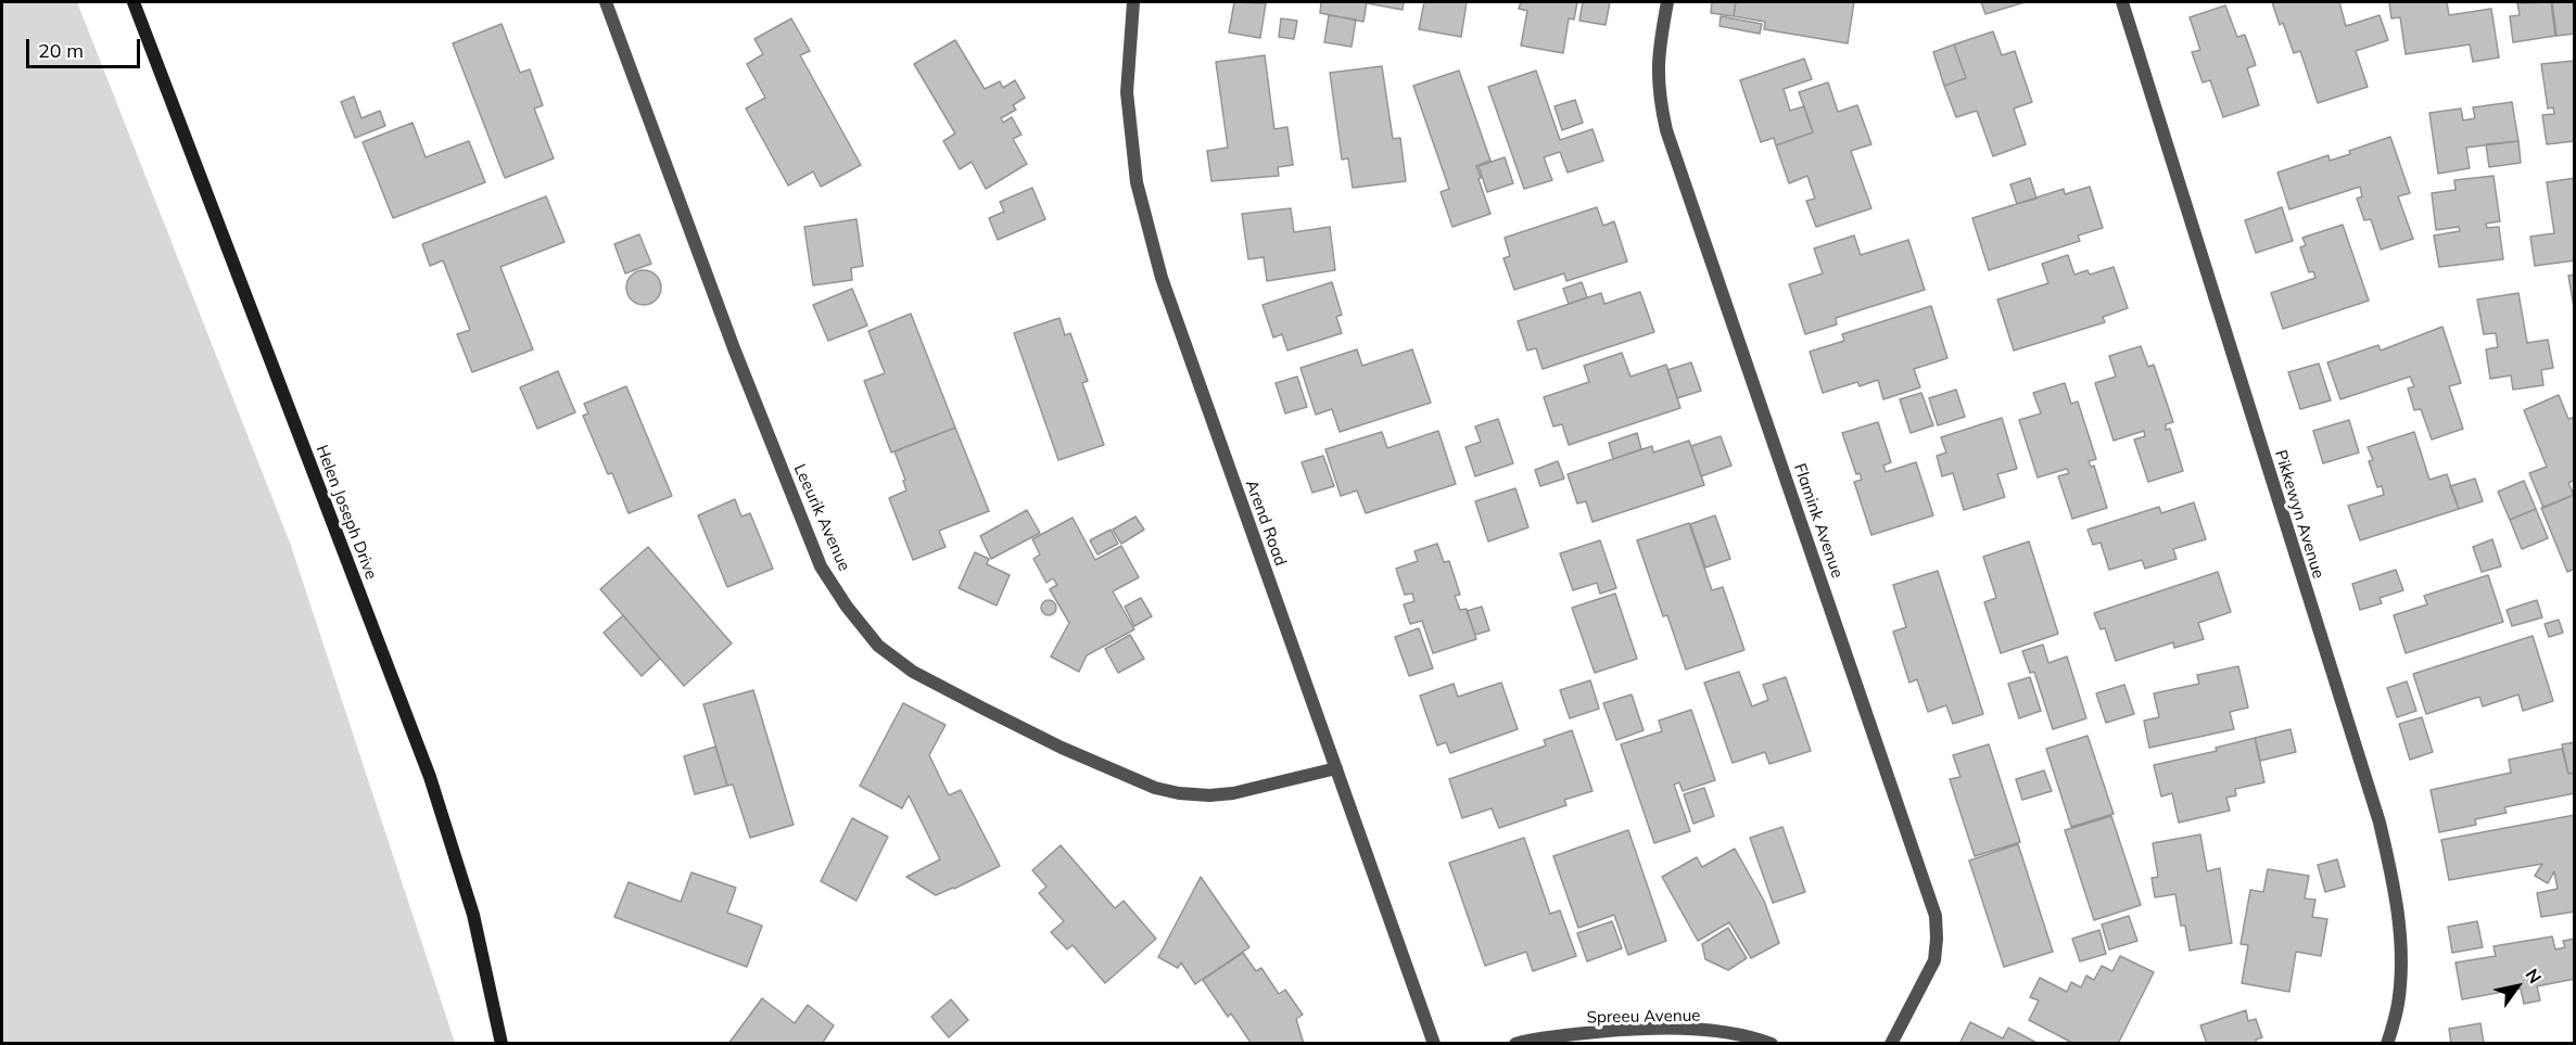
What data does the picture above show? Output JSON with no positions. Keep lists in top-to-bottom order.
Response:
{
  "streets": {
    "street": [
      "Helen Joseph Drive",
      "Pikkewyn Avenue",
      "Leeurik Avenue",
      "Flamink Avenue",
      "Arend Road",
      "Spreeu Avenue"
    ]
  },
  "crossings": [
    ["Leeurik Avenue", "Arend Road"]
  ],
  "scale_bar": "20 m",
  "north": "top right"
}
